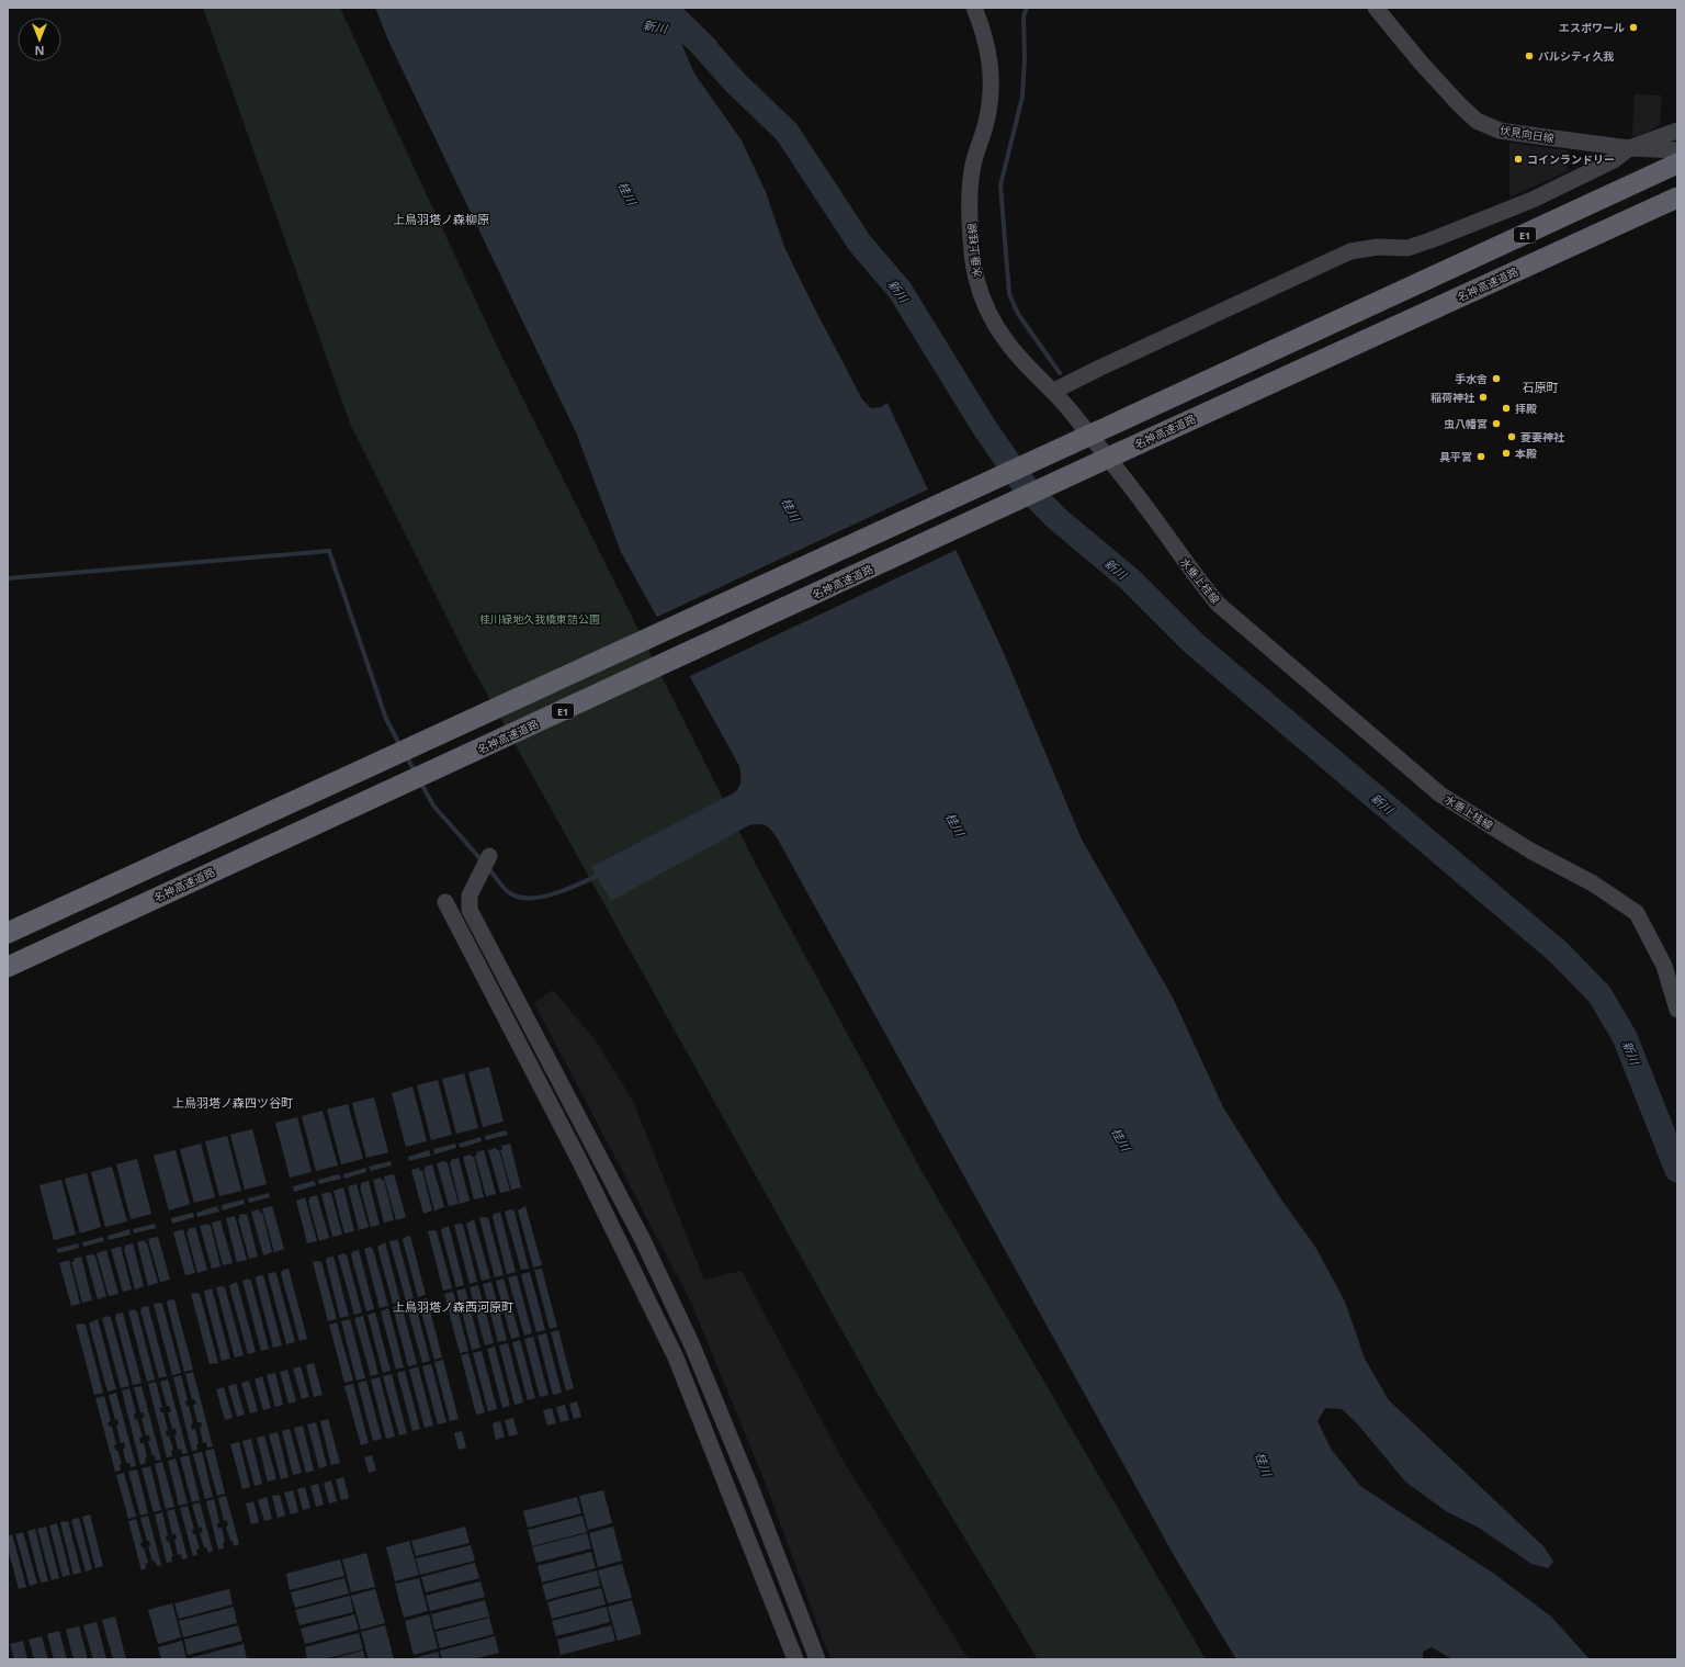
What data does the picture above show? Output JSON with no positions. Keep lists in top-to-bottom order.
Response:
{
  "streets": {
    "highway": ["E1", "名神高速道路"],
    "street": ["伏見向日線", "水垂上桂線"]
  },
  "districts": [
    "上鳥羽塔ノ森柳原",
    "石原町",
    "上鳥羽塔ノ森四ツ谷町",
    "上鳥羽塔ノ森西河原町"
  ],
  "water": ["新川", "桂川"],
  "parks": ["桂川緑地久我橋東詰公園"],
  "places": [
    "エスポワール",
    "パルシティ久我",
    "コインランドリー",
    "手水舎",
    "稲荷神社",
    "拝殿",
    "虫八幡宮",
    "菱妻神社",
    "本殿",
    "具平宮"
  ],
  "north": "bottom"
}
